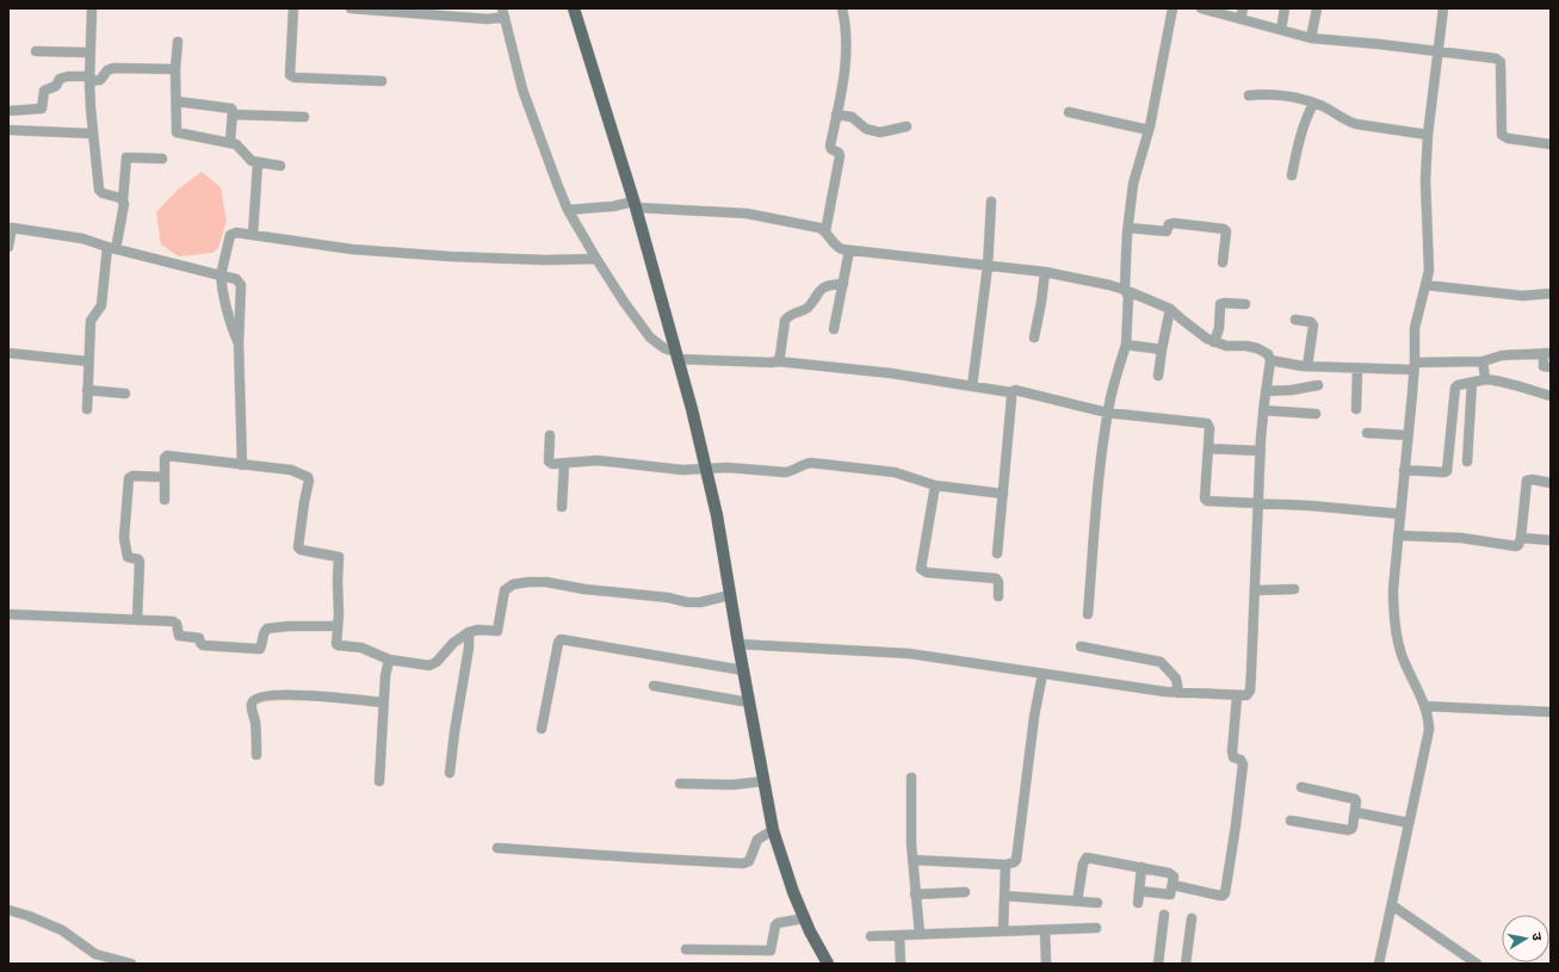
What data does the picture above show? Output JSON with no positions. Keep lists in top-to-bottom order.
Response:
{
  "north": "right"
}
